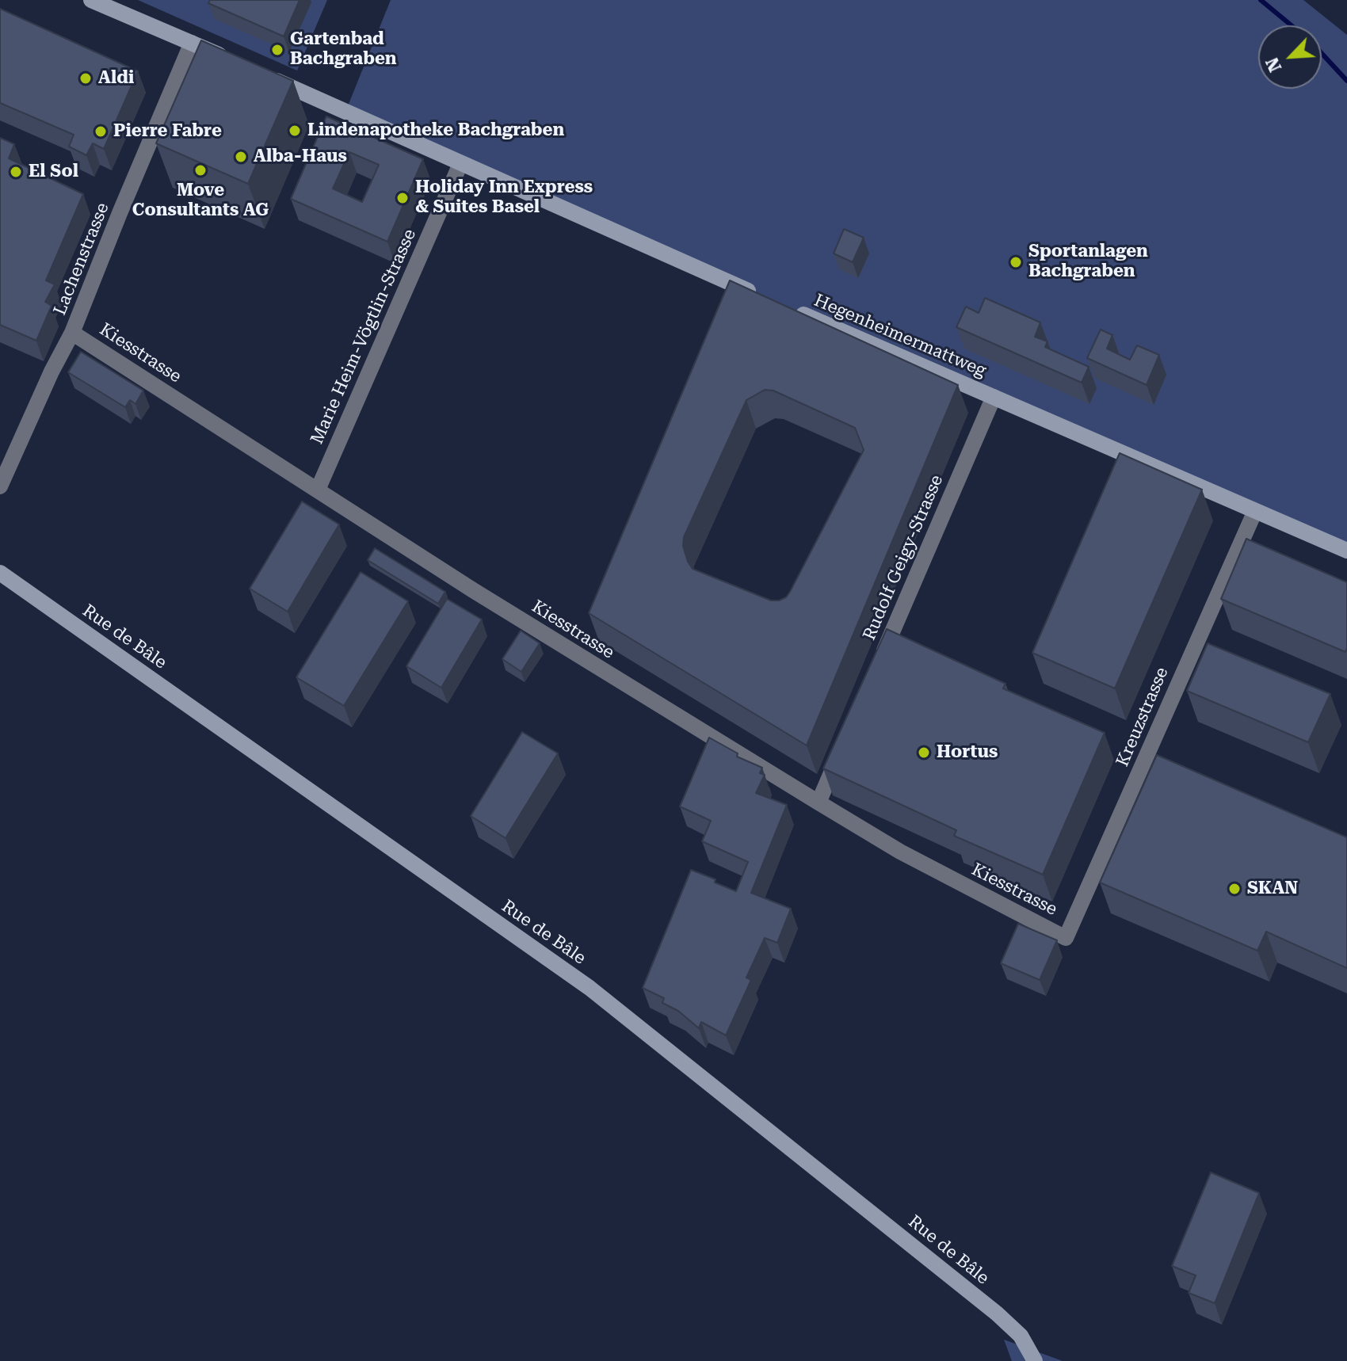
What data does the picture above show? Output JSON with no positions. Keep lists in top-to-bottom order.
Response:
{
  "streets": {
    "street": [
      "Lachenstrasse",
      "Hegenheimermattweg",
      "Marie Heim-Vögtlin-Strasse",
      "Kiesstrasse",
      "Rudolf Geigy-Strasse",
      "Rue de Bâle",
      "Kreuzstrasse"
    ]
  },
  "crossings": [
    ["Lachenstrasse", "Kiesstrasse"],
    ["Hegenheimermattweg", "Rudolf Geigy-Strasse"],
    ["Hegenheimermattweg", "Kreuzstrasse"],
    ["Marie Heim-Vögtlin-Strasse", "Kiesstrasse"],
    ["Kiesstrasse", "Kreuzstrasse"]
  ],
  "places": [
    "Gartenbad Bachgraben",
    "Aldi",
    "Lindenapotheke Bachgraben",
    "Pierre Fabre",
    "Alba-Haus",
    "Move Consultants AG",
    "El Sol",
    "Holiday Inn Express & Suites Basel",
    "Sportanlagen Bachgraben",
    "Hortus",
    "SKAN"
  ],
  "north": "bottom left"
}
